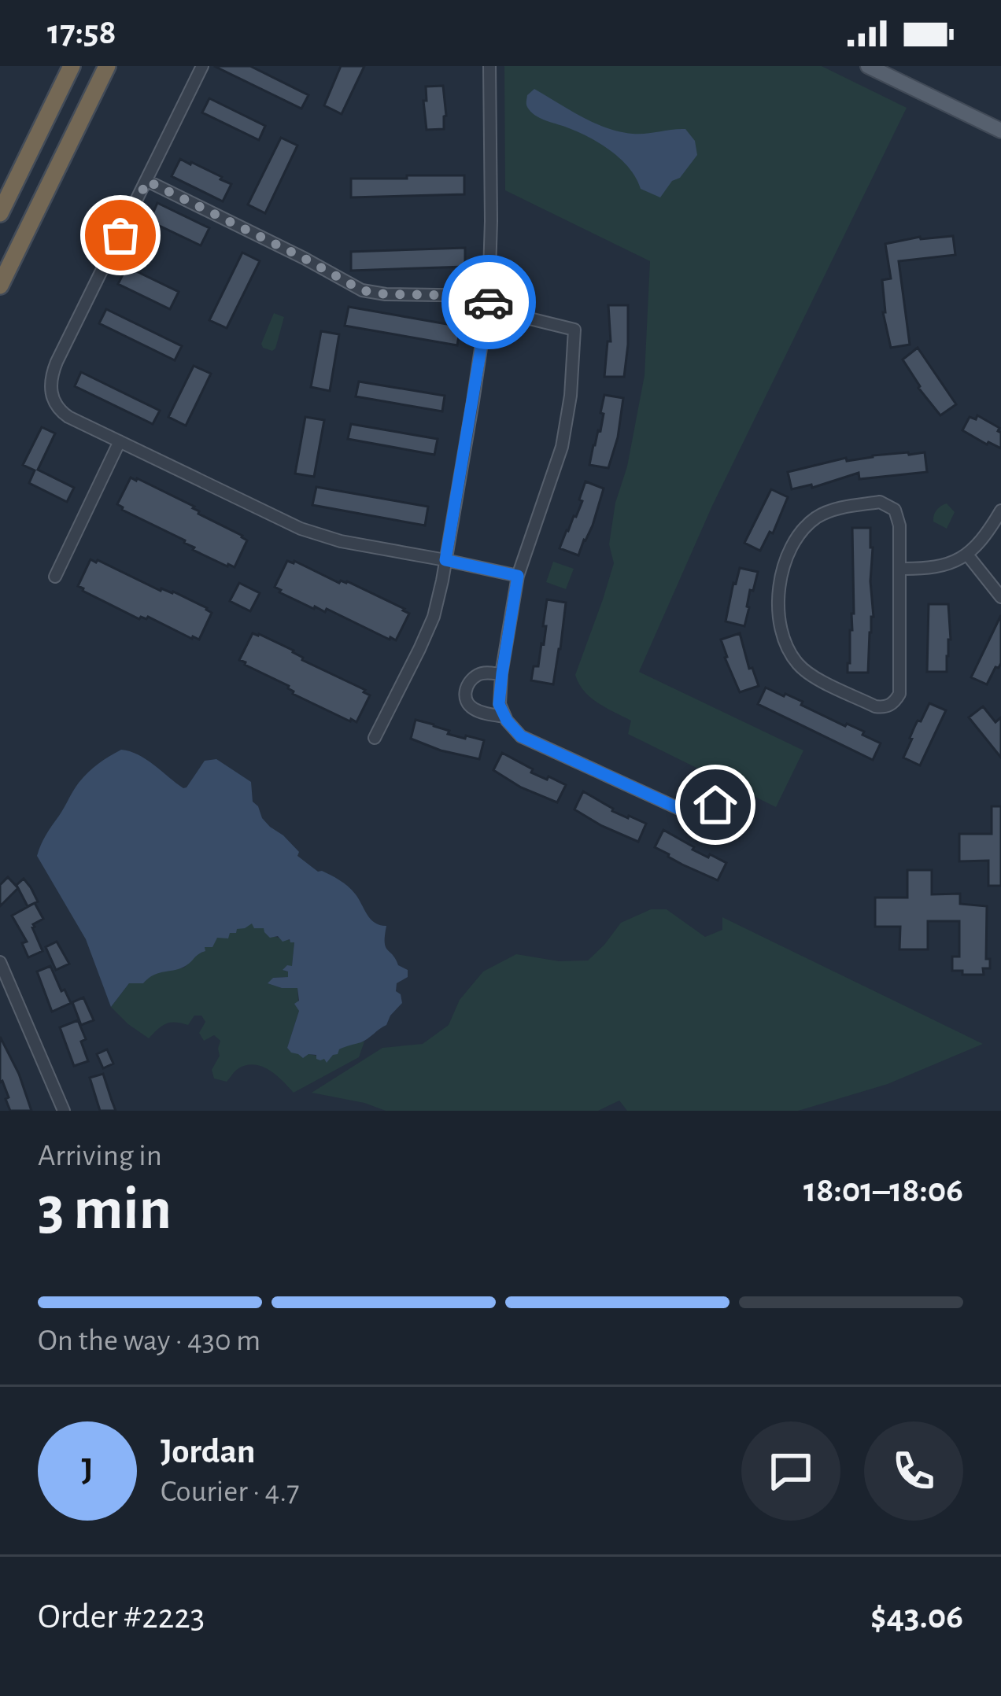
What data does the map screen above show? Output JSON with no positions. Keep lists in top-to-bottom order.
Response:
{
  "page": {
    "status": "17:58",
    "heading": ["3 min", "Arriving in", "18:01–18:06"],
    "panel": [
      "Jordan",
      "Courier · 4.7",
      "Order #2223",
      "$43.06"
    ],
    "bar": "On the way · 430 m",
    "round": "J"
  }
}
